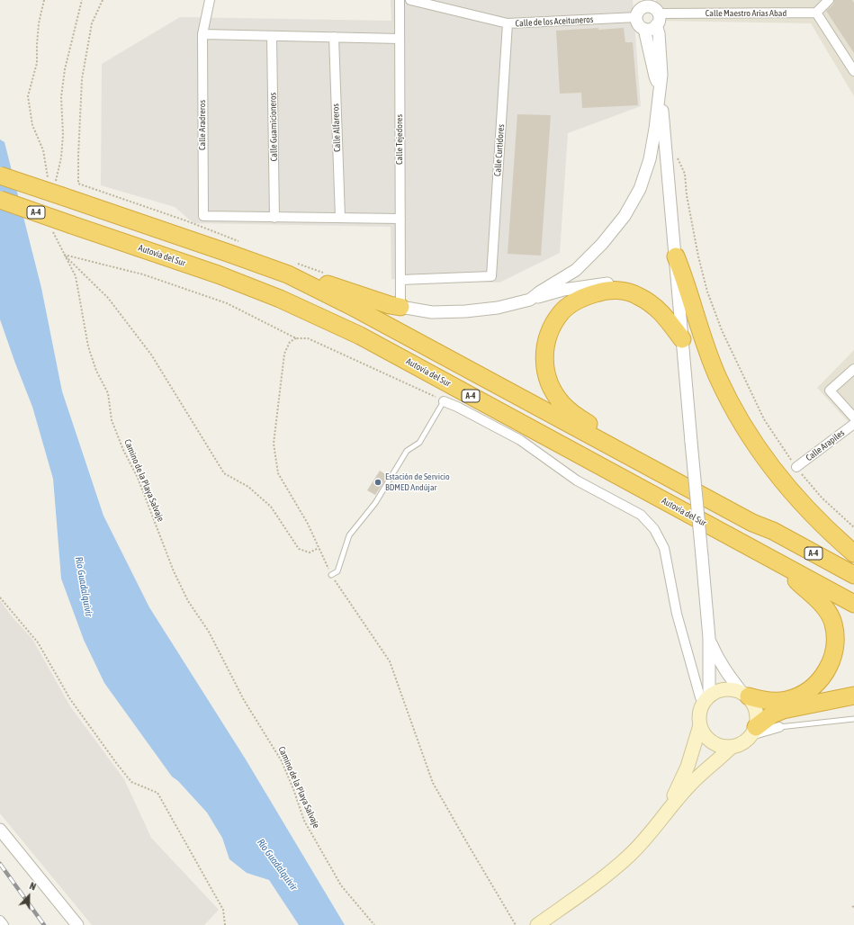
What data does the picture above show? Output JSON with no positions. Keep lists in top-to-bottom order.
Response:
{
  "streets": {
    "highway": ["A-4", "Autovía del Sur"],
    "street": [
      "Calle Maestro Arias Abad",
      "Calle de los Aceituneros",
      "Calle Aradreros",
      "Calle Guarnicioneros",
      "Calle Alfareros",
      "Calle Tejedores",
      "Calle Curtidores",
      "Calle Arapiles"
    ],
    "path": ["Camino de la Playa Salvaje"]
  },
  "crossings": [
    ["Calle Maestro Arias Abad", "Calle de los Aceituneros"],
    ["Calle de los Aceituneros", "Calle Curtidores"],
    ["Calle Aradreros", "Calle Guarnicioneros"],
    ["Calle Aradreros", "Calle Alfareros"],
    ["Calle Aradreros", "Calle Tejedores"],
    ["Calle Tejedores", "Calle Curtidores"]
  ],
  "water": ["Río Guadalquivir"],
  "places": ["Estación de Servicio BDMED Andújar"],
  "north": "top"
}
